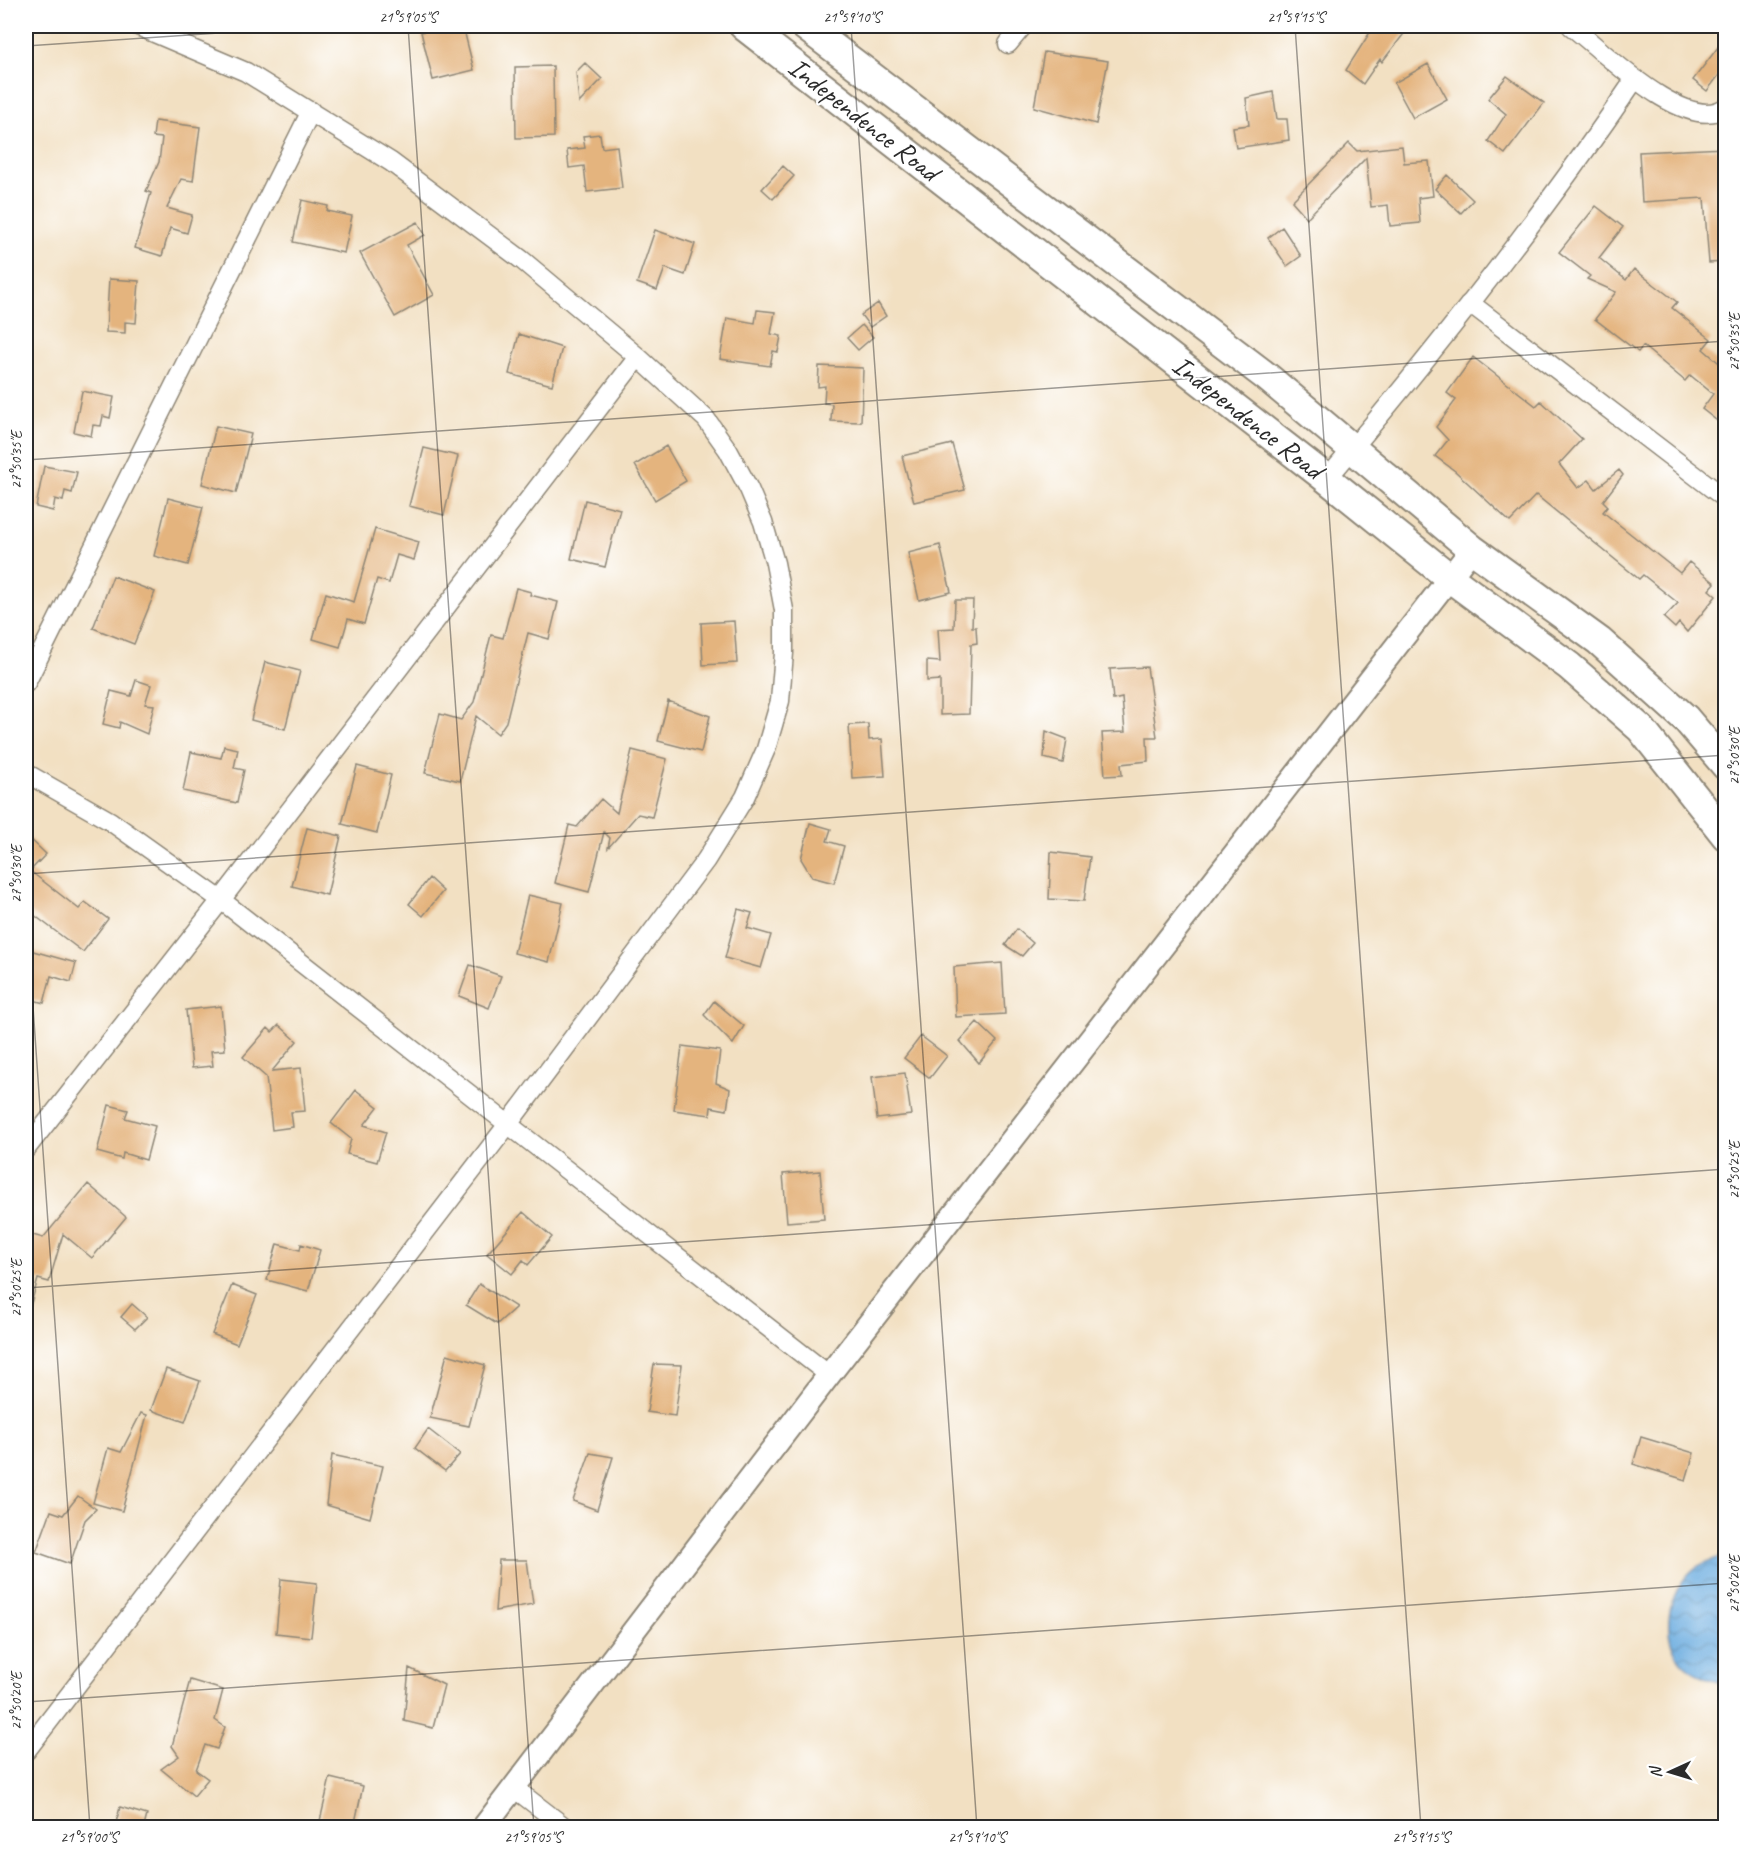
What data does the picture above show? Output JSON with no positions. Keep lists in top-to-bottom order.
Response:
{
  "streets": {
    "main road": ["Independence Road"]
  },
  "north": "left",
  "coordinates": [
    "21°59'05\"S",
    "21°59'10\"S",
    "21°59'15\"S",
    "27°50'35\"E",
    "27°50'30\"E",
    "27°50'25\"E",
    "27°50'20\"E",
    "21°59'00\"S"
  ]
}
